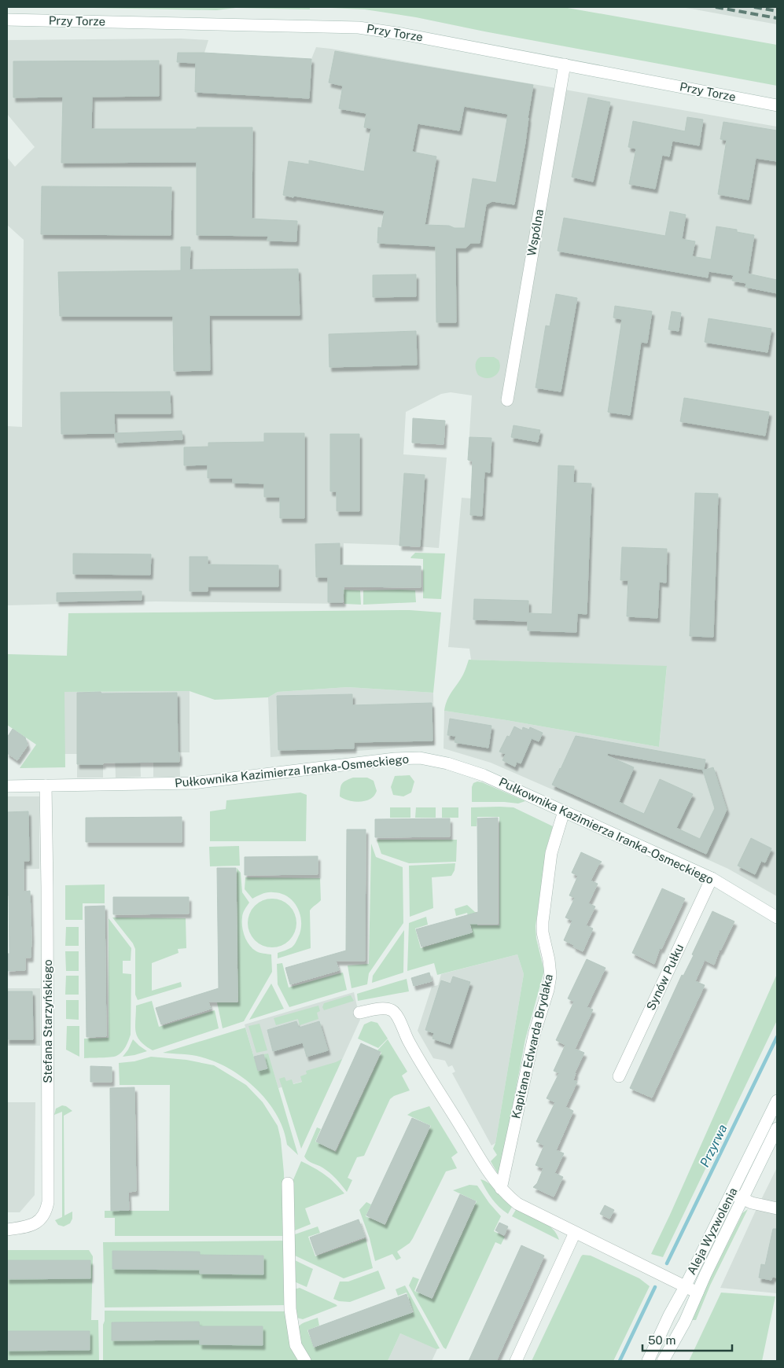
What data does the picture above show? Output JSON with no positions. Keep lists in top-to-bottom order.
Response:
{
  "streets": {
    "street": [
      "Przy Torze",
      "Wspólna",
      "Pułkownika Kazimierza Iranka-Osmeckiego",
      "Synów Pułku",
      "Stefana Starzyńskiego",
      "Kapitana Edwarda Brydaka",
      "Aleja Wyzwolenia"
    ]
  },
  "crossings": [
    ["Przy Torze", "Wspólna"],
    ["Pułkownika Kazimierza Iranka-Osmeckiego", "Synów Pułku"],
    ["Pułkownika Kazimierza Iranka-Osmeckiego", "Stefana Starzyńskiego"],
    ["Pułkownika Kazimierza Iranka-Osmeckiego", "Kapitana Edwarda Brydaka"]
  ],
  "water": ["Przyrwa"],
  "scale_bar": "50 m"
}
